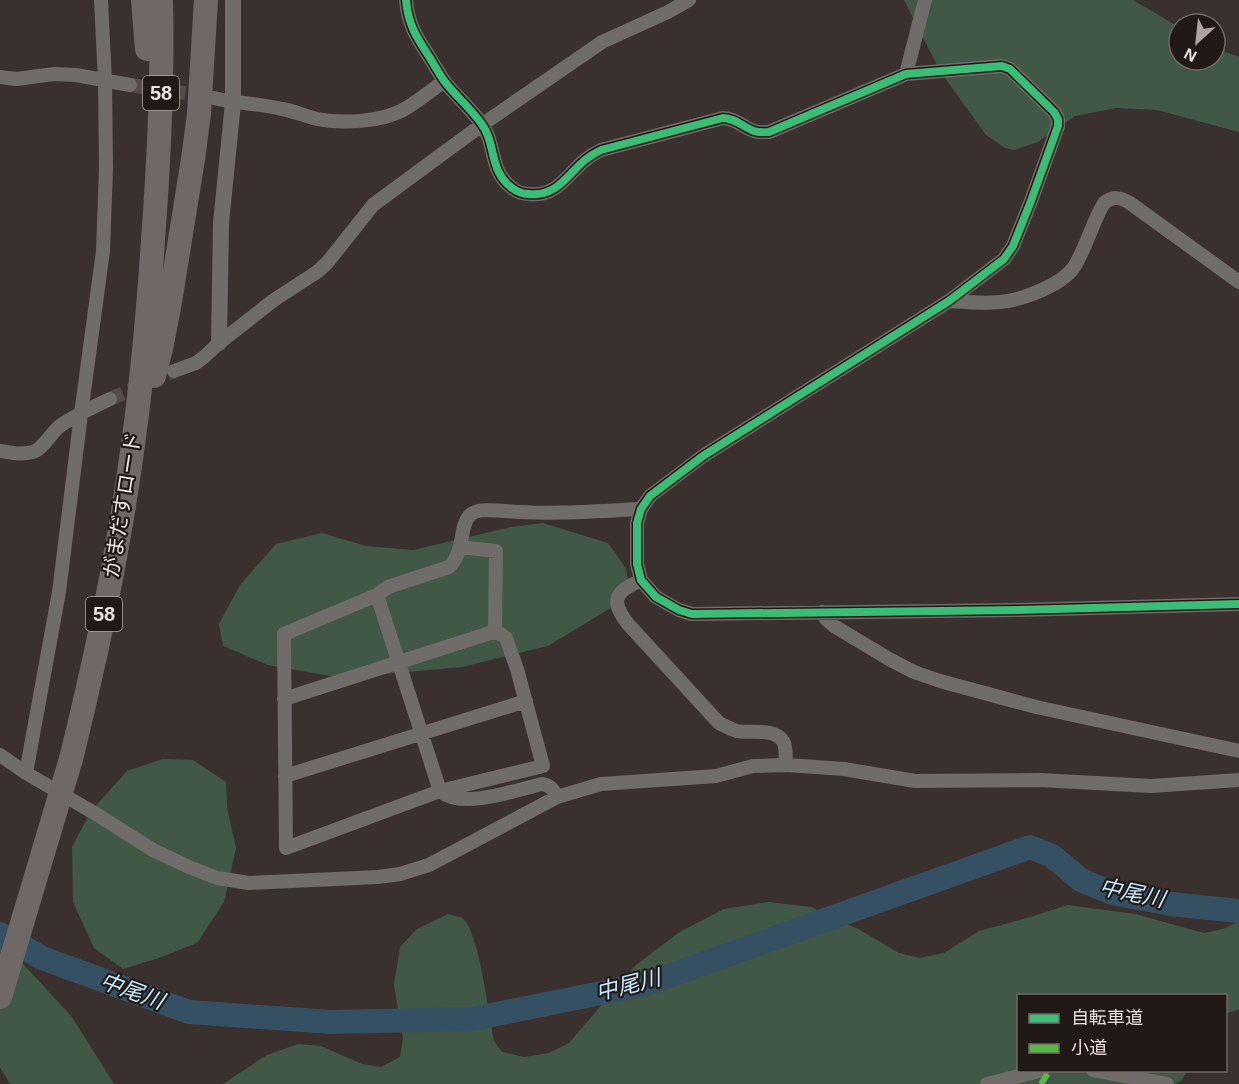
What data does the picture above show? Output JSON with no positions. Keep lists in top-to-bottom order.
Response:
{
  "streets": {
    "highway": ["58", "がまだすロード"]
  },
  "water": ["中尾川"],
  "legend": ["自転車道", "小道"],
  "north": "bottom left"
}
